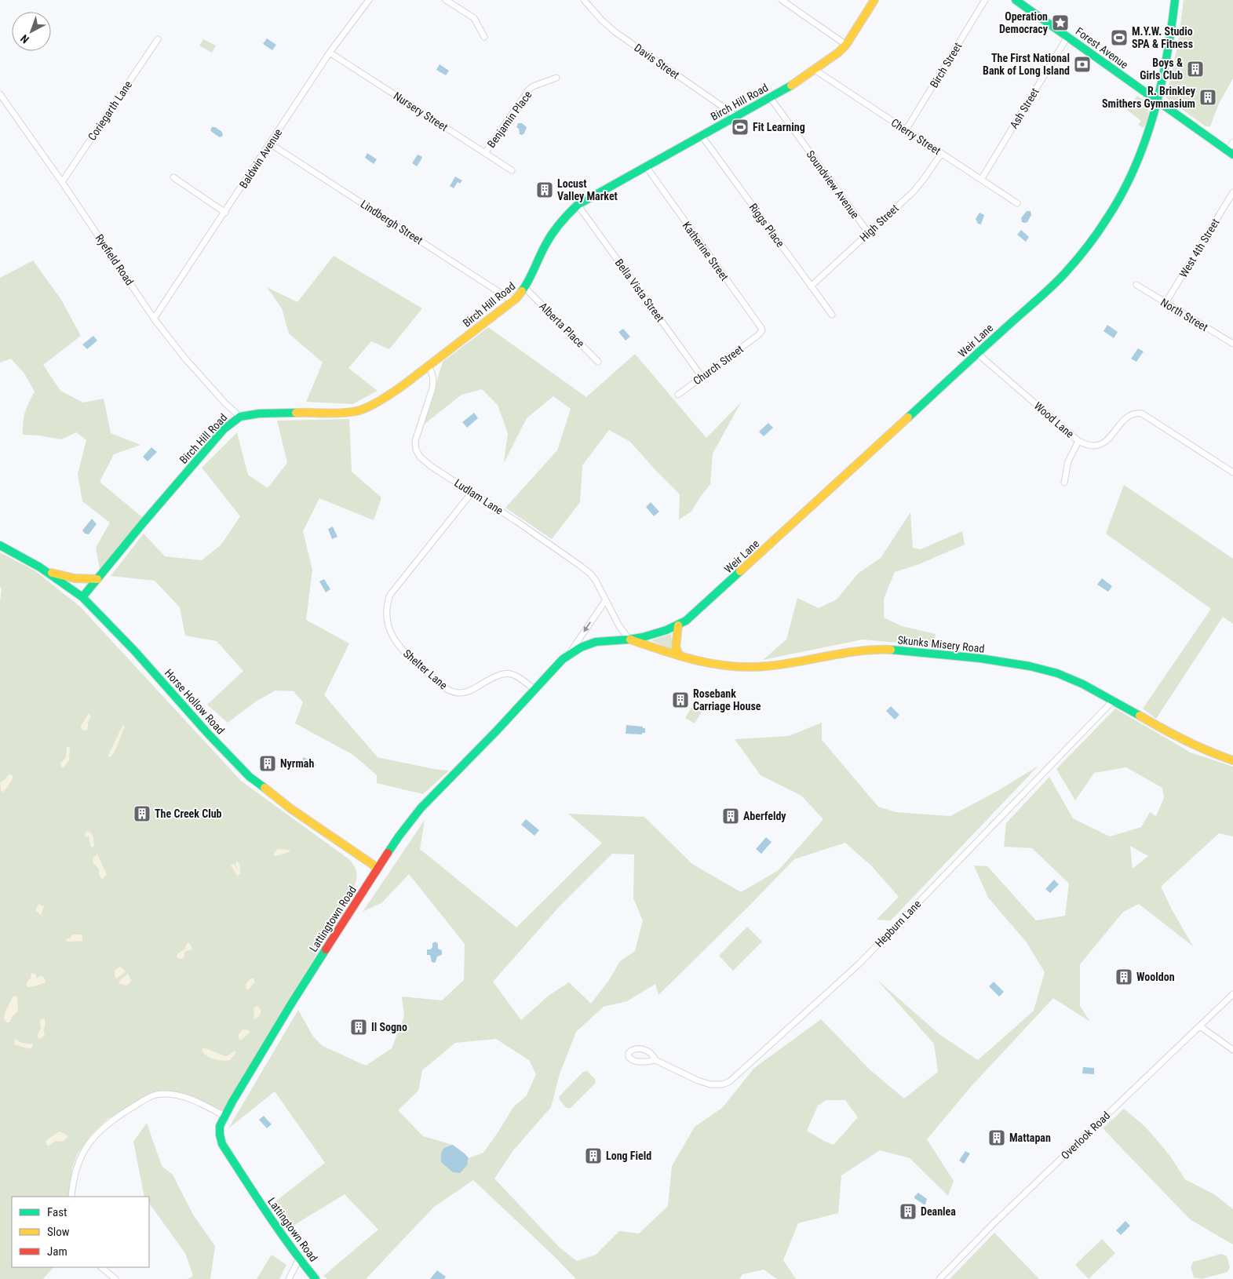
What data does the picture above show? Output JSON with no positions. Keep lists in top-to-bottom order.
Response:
{
  "streets": {
    "street": [
      "Forest Avenue",
      "Davis Street",
      "Birch Street",
      "Birch Hill Road",
      "Ash Street",
      "Coriegarth Lane",
      "Nursery Street",
      "Benjamin Place",
      "Cherry Street",
      "Baldwin Avenue",
      "Soundview Avenue",
      "Lindbergh Street",
      "High Street",
      "Riggs Place",
      "West 4th Street",
      "Katherine Street",
      "Ryefield Road",
      "Bella Vista Street",
      "North Street",
      "Alberta Place",
      "Weir Lane",
      "Church Street",
      "Wood Lane",
      "Ludlam Lane",
      "Skunks Misery Road",
      "Shelter Lane",
      "Horse Hollow Road",
      "Lattingtown Road",
      "Hepburn Lane",
      "Overlook Road"
    ]
  },
  "crossings": [
    ["Forest Avenue", "Ash Street"],
    ["Forest Avenue", "Weir Lane"],
    ["Davis Street", "Birch Hill Road"],
    ["Birch Street", "Cherry Street"],
    ["Birch Hill Road", "Cherry Street"],
    ["Birch Hill Road", "Soundview Avenue"],
    ["Birch Hill Road", "Lindbergh Street"],
    ["Birch Hill Road", "Riggs Place"],
    ["Birch Hill Road", "Katherine Street"],
    ["Birch Hill Road", "Ryefield Road"],
    ["Birch Hill Road", "Bella Vista Street"],
    ["Birch Hill Road", "Alberta Place"],
    ["Birch Hill Road", "Ludlam Lane"],
    ["Birch Hill Road", "Horse Hollow Road"],
    ["Ash Street", "Cherry Street"],
    ["Coriegarth Lane", "Ryefield Road"],
    ["Nursery Street", "Benjamin Place"],
    ["Nursery Street", "Baldwin Avenue"],
    ["Cherry Street", "High Street"],
    ["Baldwin Avenue", "Lindbergh Street"],
    ["Baldwin Avenue", "Ryefield Road"],
    ["Soundview Avenue", "High Street"],
    ["High Street", "Riggs Place"],
    ["West 4th Street", "North Street"],
    ["Katherine Street", "Church Street"],
    ["Bella Vista Street", "Church Street"],
    ["Weir Lane", "Wood Lane"],
    ["Weir Lane", "Ludlam Lane"],
    ["Weir Lane", "Skunks Misery Road"],
    ["Weir Lane", "Lattingtown Road"],
    ["Ludlam Lane", "Skunks Misery Road"],
    ["Ludlam Lane", "Shelter Lane"],
    ["Ludlam Lane", "Lattingtown Road"],
    ["Skunks Misery Road", "Lattingtown Road"],
    ["Skunks Misery Road", "Hepburn Lane"],
    ["Shelter Lane", "Lattingtown Road"],
    ["Horse Hollow Road", "Lattingtown Road"]
  ],
  "places": {
    "place": ["Operation Democracy"],
    "sports": ["M.Y.W. Studio SPA & Fitness", "Fit Learning"],
    "bank": ["The First National Bank of Long Island"],
    "building": [
      "Boys & Girls Club",
      "R. Brinkley Smithers Gymnasium",
      "Locust Valley Market",
      "Rosebank Carriage House",
      "Nyrmah",
      "The Creek Club",
      "Aberfeldy",
      "Wooldon",
      "Il Sogno",
      "Mattapan",
      "Long Field",
      "Deanlea"
    ]
  },
  "legend": ["Fast", "Slow", "Jam"],
  "north": "bottom left"
}
